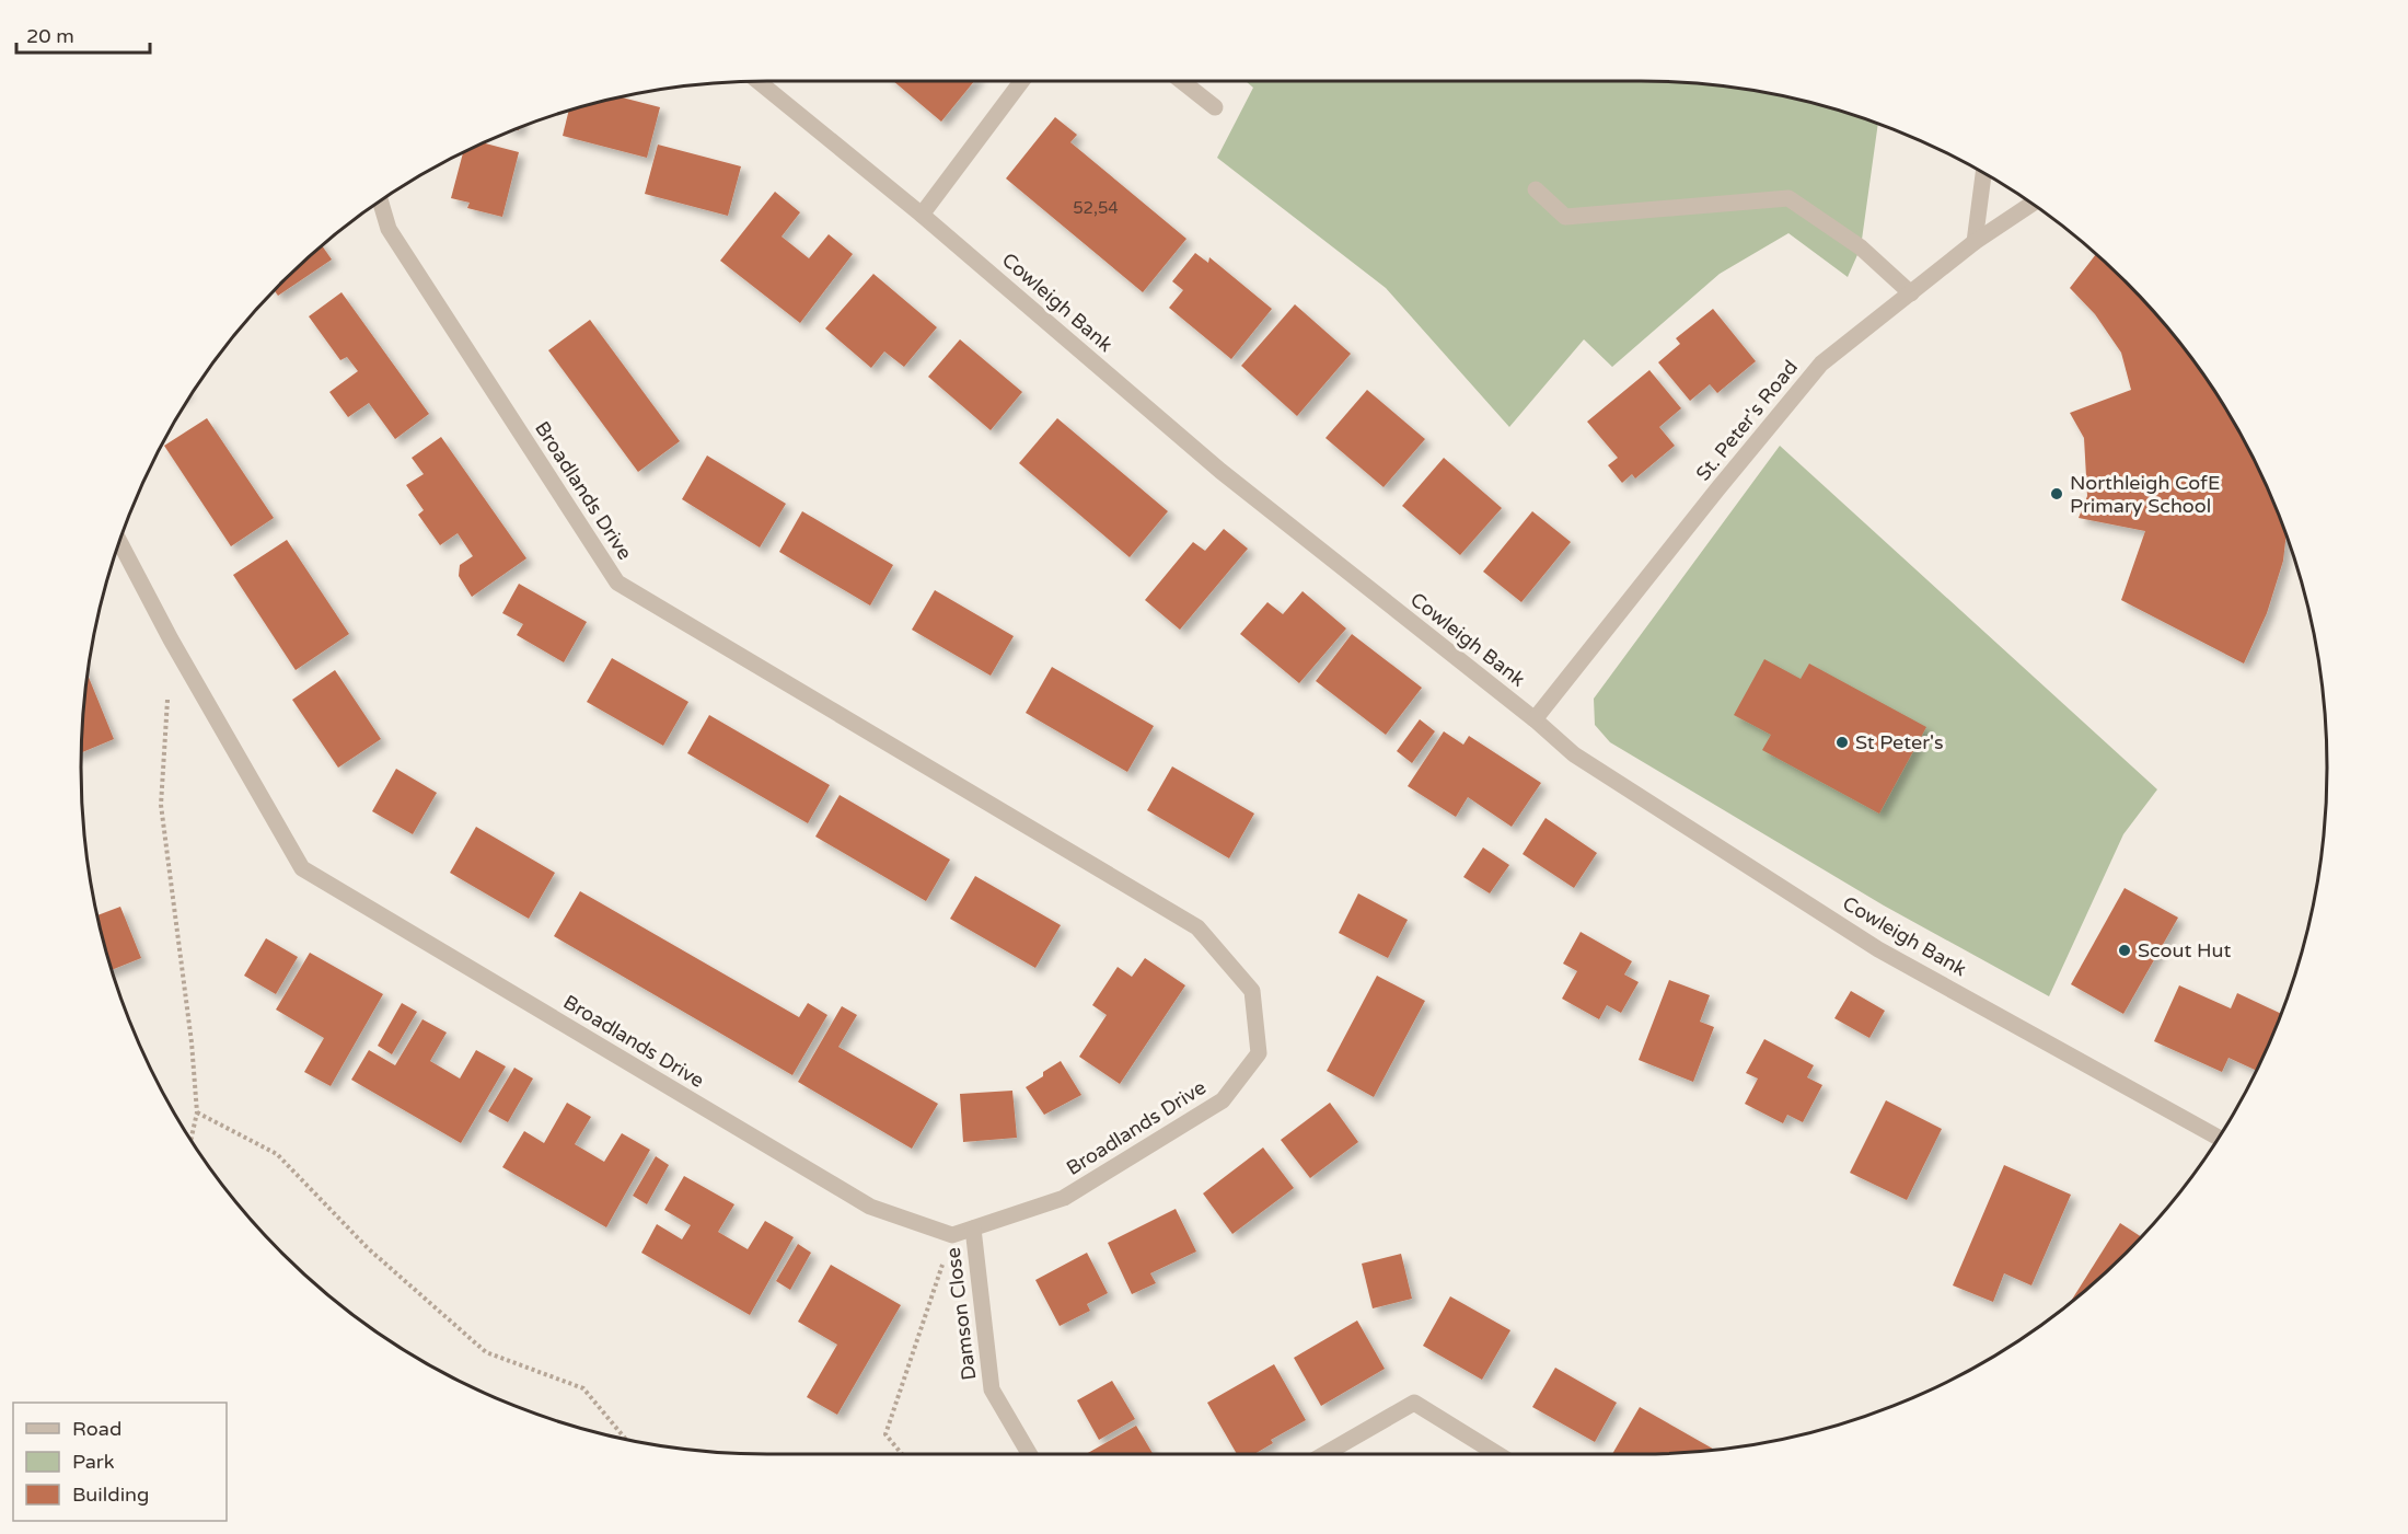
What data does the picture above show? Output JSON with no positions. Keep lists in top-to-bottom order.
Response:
{
  "streets": {
    "street": [
      "Cowleigh Bank",
      "St. Peter's Road",
      "Broadlands Drive",
      "Damson Close"
    ]
  },
  "crossings": [
    ["Cowleigh Bank", "St. Peter's Road"],
    ["Broadlands Drive", "Damson Close"]
  ],
  "places": ["Northleigh CofE Primary School", "St Peter's", "Scout Hut"],
  "house_numbers": ["52,54"],
  "legend": ["Road", "Park", "Building"],
  "scale_bar": "20 m"
}
